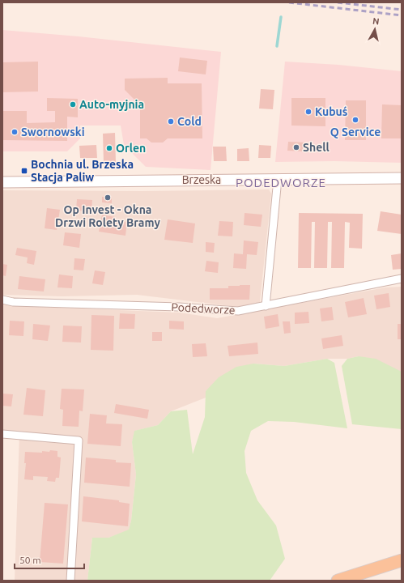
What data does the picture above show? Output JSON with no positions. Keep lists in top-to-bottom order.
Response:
{
  "streets": {
    "main road": ["Brzeska"],
    "street": ["Podedworze"]
  },
  "districts": ["PODEDWORZE"],
  "places": {
    "other": [
      "Auto-myjnia",
      "Kubuś",
      "Q Service",
      "Cold",
      "Swornowski",
      "Shell",
      "Orlen",
      "Op Invest - Okna Drzwi Rolety Bramy"
    ],
    "transit": ["Bochnia ul. Brzeska Stacja Paliw"]
  },
  "scale_bar": "50 m",
  "north": "top"
}
